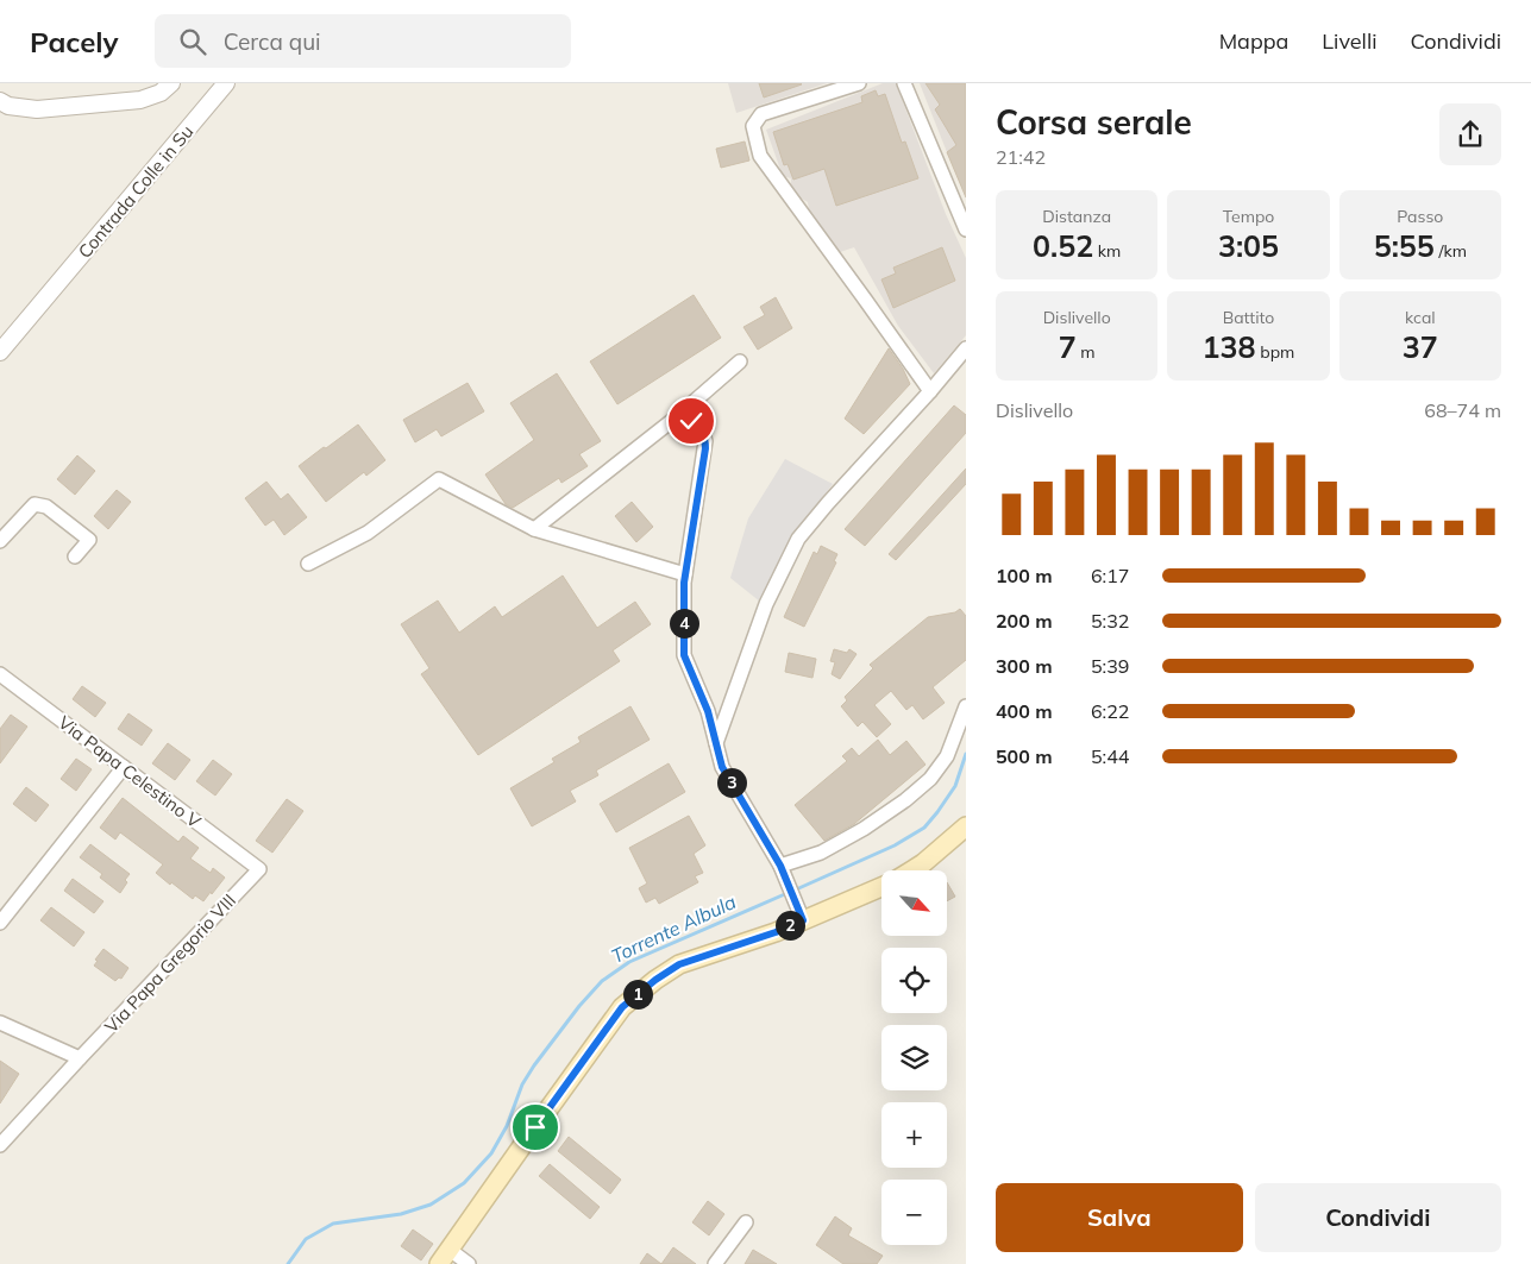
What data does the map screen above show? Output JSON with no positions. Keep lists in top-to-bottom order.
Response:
{
  "streets": {
    "street": ["Contrada Colle in Su", "Via Papa Celestino V", "Via Papa Gregorio VIII"]
  },
  "crossings": [
    ["Via Papa Celestino V", "Via Papa Gregorio VIII"]
  ],
  "water": ["Torrente Albula"],
  "north": "bottom right",
  "page": {
    "header": "Pacely",
    "search": "Cerca qui",
    "nav": ["Mappa", "Livelli", "Condividi"],
    "heading": ["Corsa serale", "21:42"],
    "stats": [
      ["Distanza", "0.52 km"],
      ["Tempo", "3:05"],
      ["Passo", "5:55 /km"],
      ["Dislivello", "7 m"],
      ["Battito", "138 bpm"],
      ["kcal", "37"]
    ],
    "chart": ["Dislivello", "68–74 m"],
    "list": [
      {
        "name": "100 m",
        "note": "6:17"
      },
      {
        "name": "200 m",
        "note": "5:32"
      },
      {
        "name": "300 m",
        "note": "5:39"
      },
      {
        "name": "400 m",
        "note": "6:22"
      },
      {
        "name": "500 m",
        "note": "5:44"
      }
    ],
    "pins": [
      "4",
      "3",
      "2",
      "1"
    ],
    "map_buttons": ["+", "−"],
    "buttons": ["Salva", "Condividi"]
  }
}
